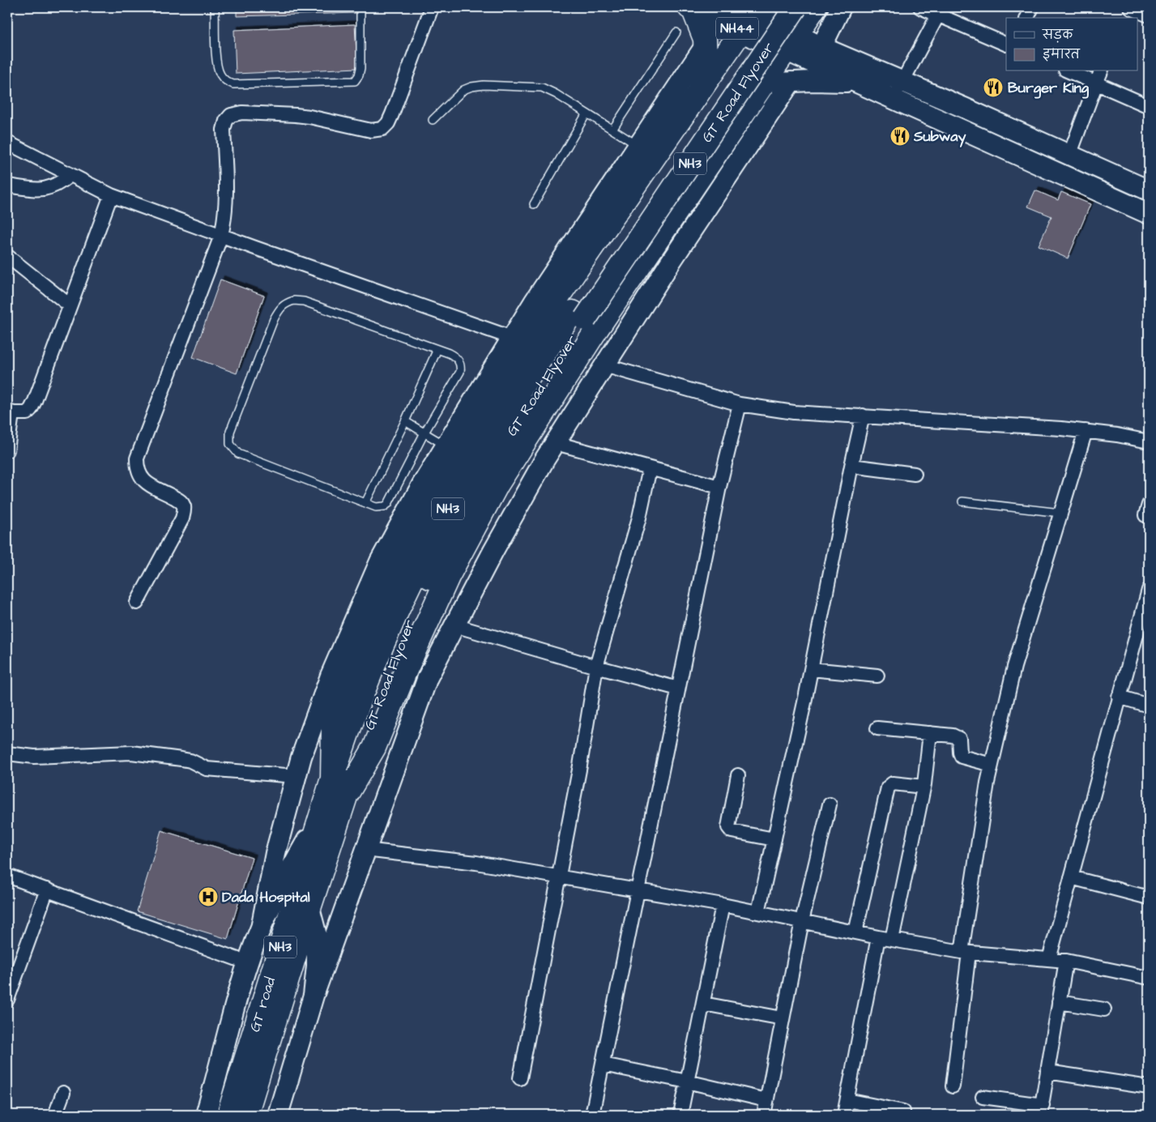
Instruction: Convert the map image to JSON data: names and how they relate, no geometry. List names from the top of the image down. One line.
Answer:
{"streets":{"highway":["NH44","GT Road Flyover","NH3","GT road"]},"crossings":[["GT Road Flyover","GT road"]],"places":{"restaurant":["Burger King","Subway"],"hospital":["Dada Hospital"]},"legend":["सड़क","इमारत"]}
